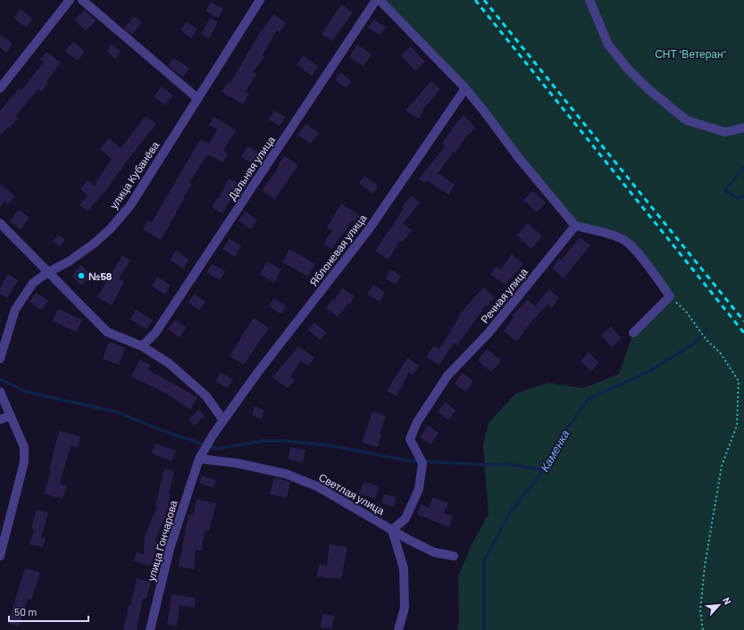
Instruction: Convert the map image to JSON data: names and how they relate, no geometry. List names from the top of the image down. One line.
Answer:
{"streets":{"street":["Дальняя улица","улица Кубанёва","Яблоневая улица","Речная улица","Светлая улица","улица Гончарова"]},"crossings":[["Яблоневая улица","улица Гончарова"],["Речная улица","Светлая улица"],["Светлая улица","улица Гончарова"]],"water":["Каменка"],"parks":["СНТ \"Ветеран\""],"places":["№58"],"scale_bar":"50 m","north":"top right"}
